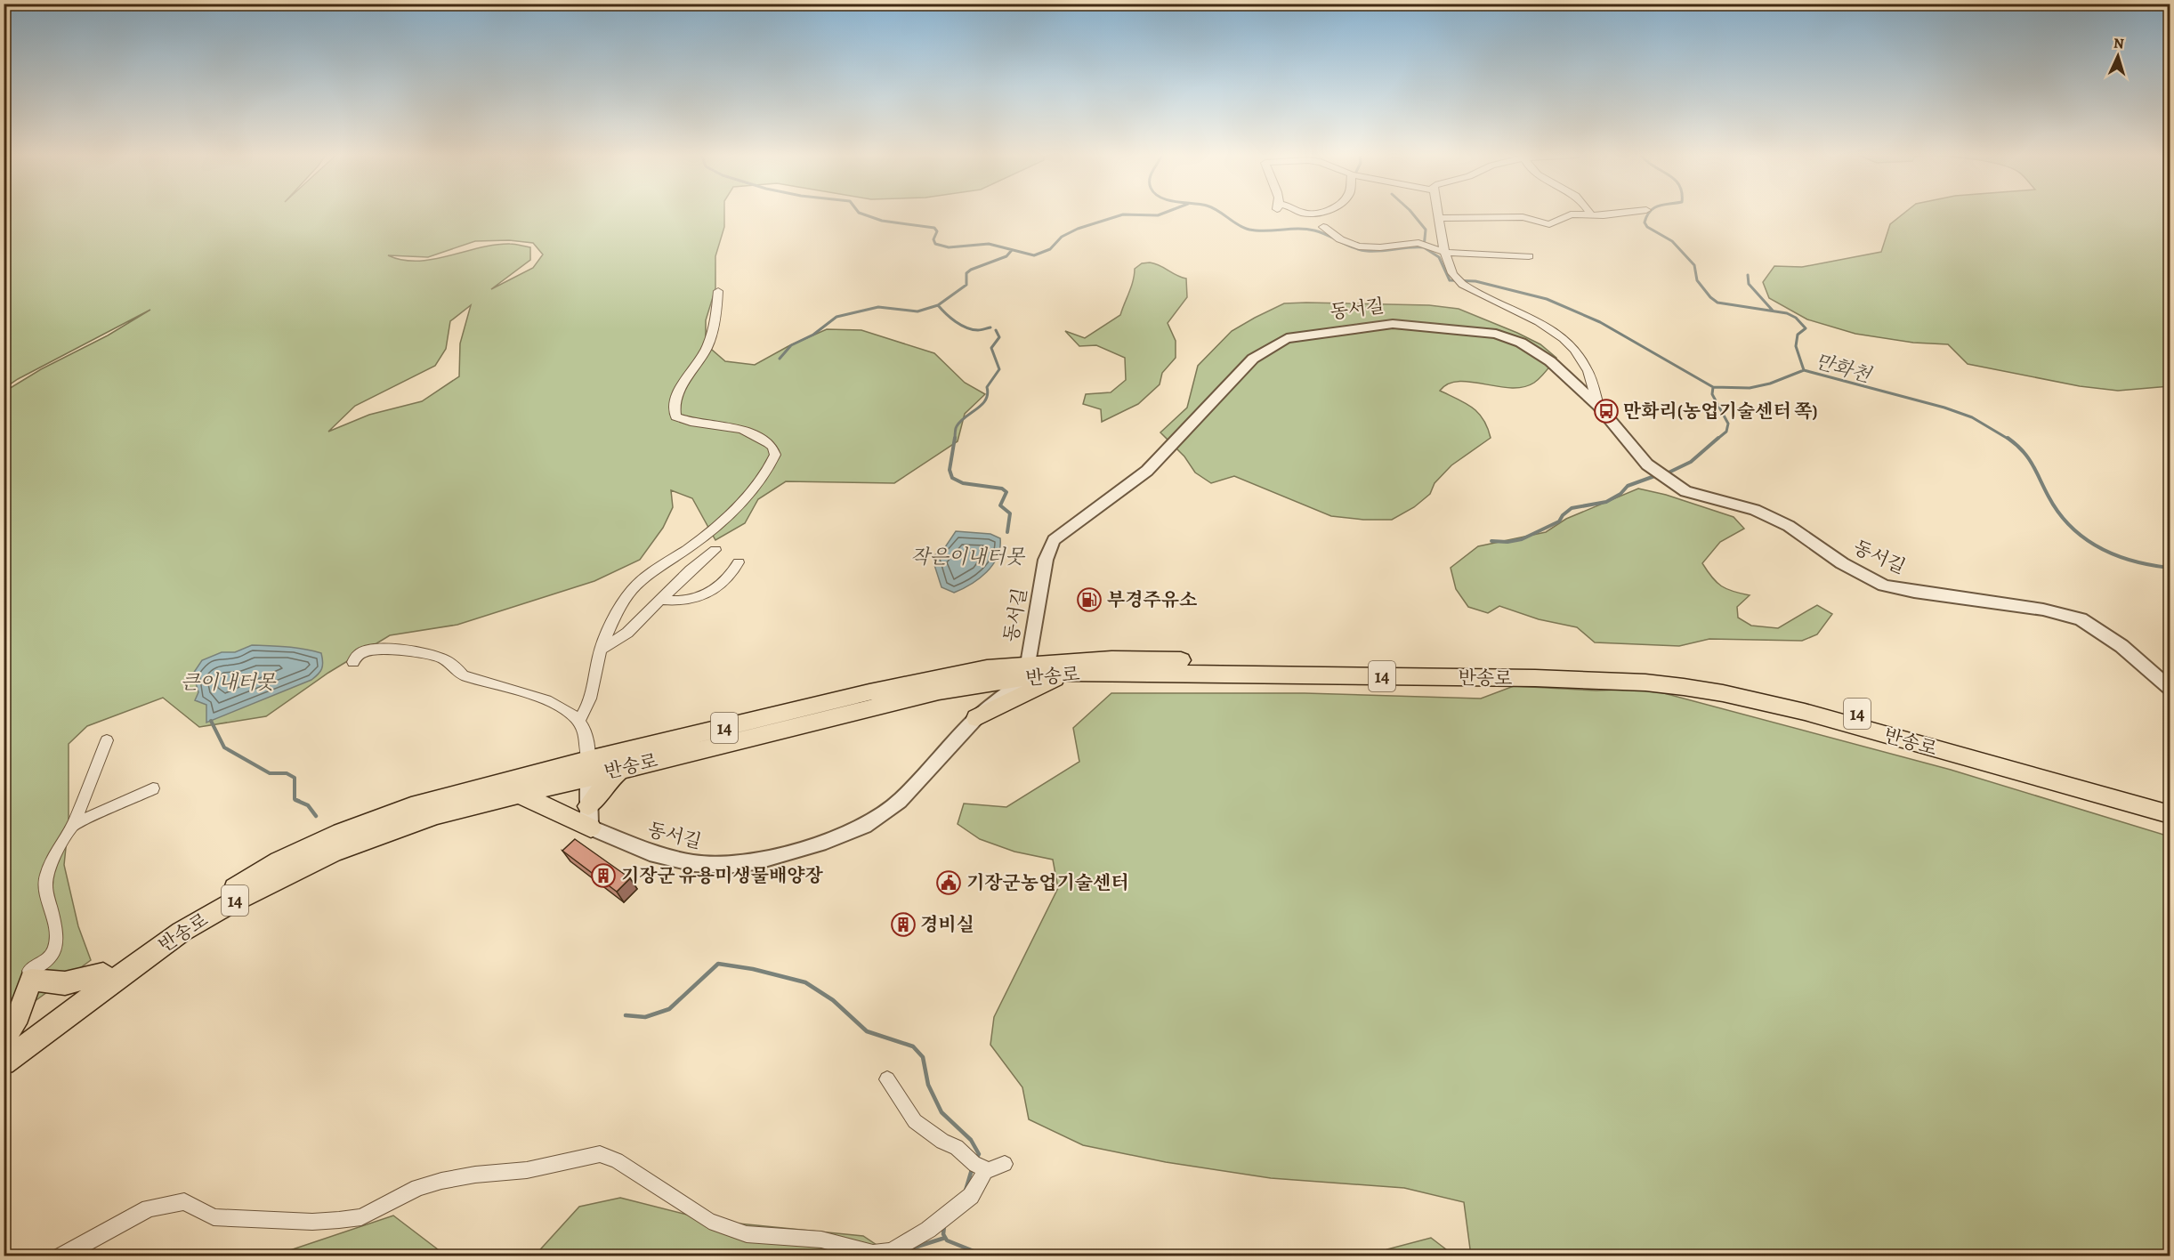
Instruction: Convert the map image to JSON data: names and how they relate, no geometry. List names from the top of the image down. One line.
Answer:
{"streets":{"main road":["반송로","14"],"street":["동서길"]},"crossings":[["동서길","반송로"]],"water":["만화천","작은이내터못","큰이내터못"],"places":{"bus stop":["만화리(농업기술센터 쪽)"],"fuel station":["부경주유소"],"building":["기장군 유용미생물배양장","경비실"],"public building":["기장군농업기술센터"]},"north":"top"}
